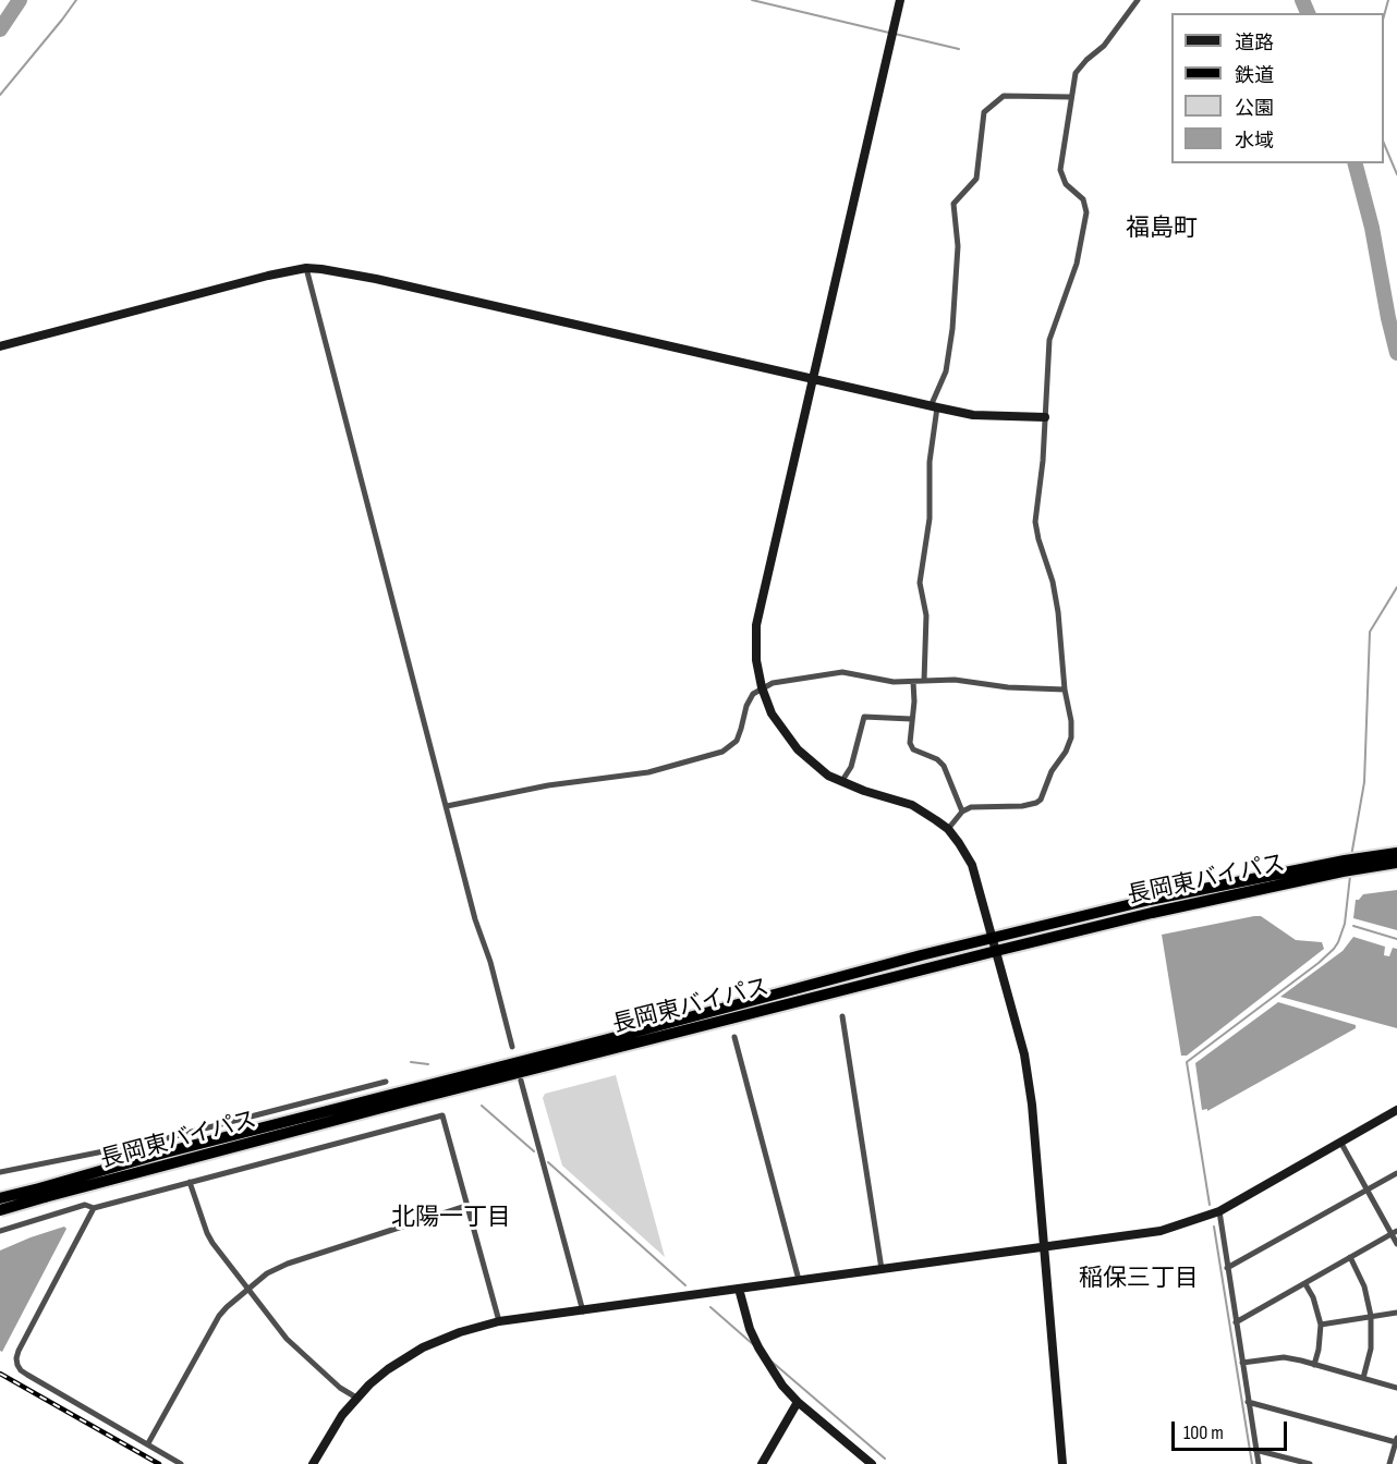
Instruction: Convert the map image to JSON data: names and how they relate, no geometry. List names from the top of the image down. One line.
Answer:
{"streets":{"highway":["長岡東バイパス"]},"districts":["福島町","北陽一丁目","稲保三丁目"],"legend":["道路","鉄道","公園","水域"],"scale_bar":"100 m"}
